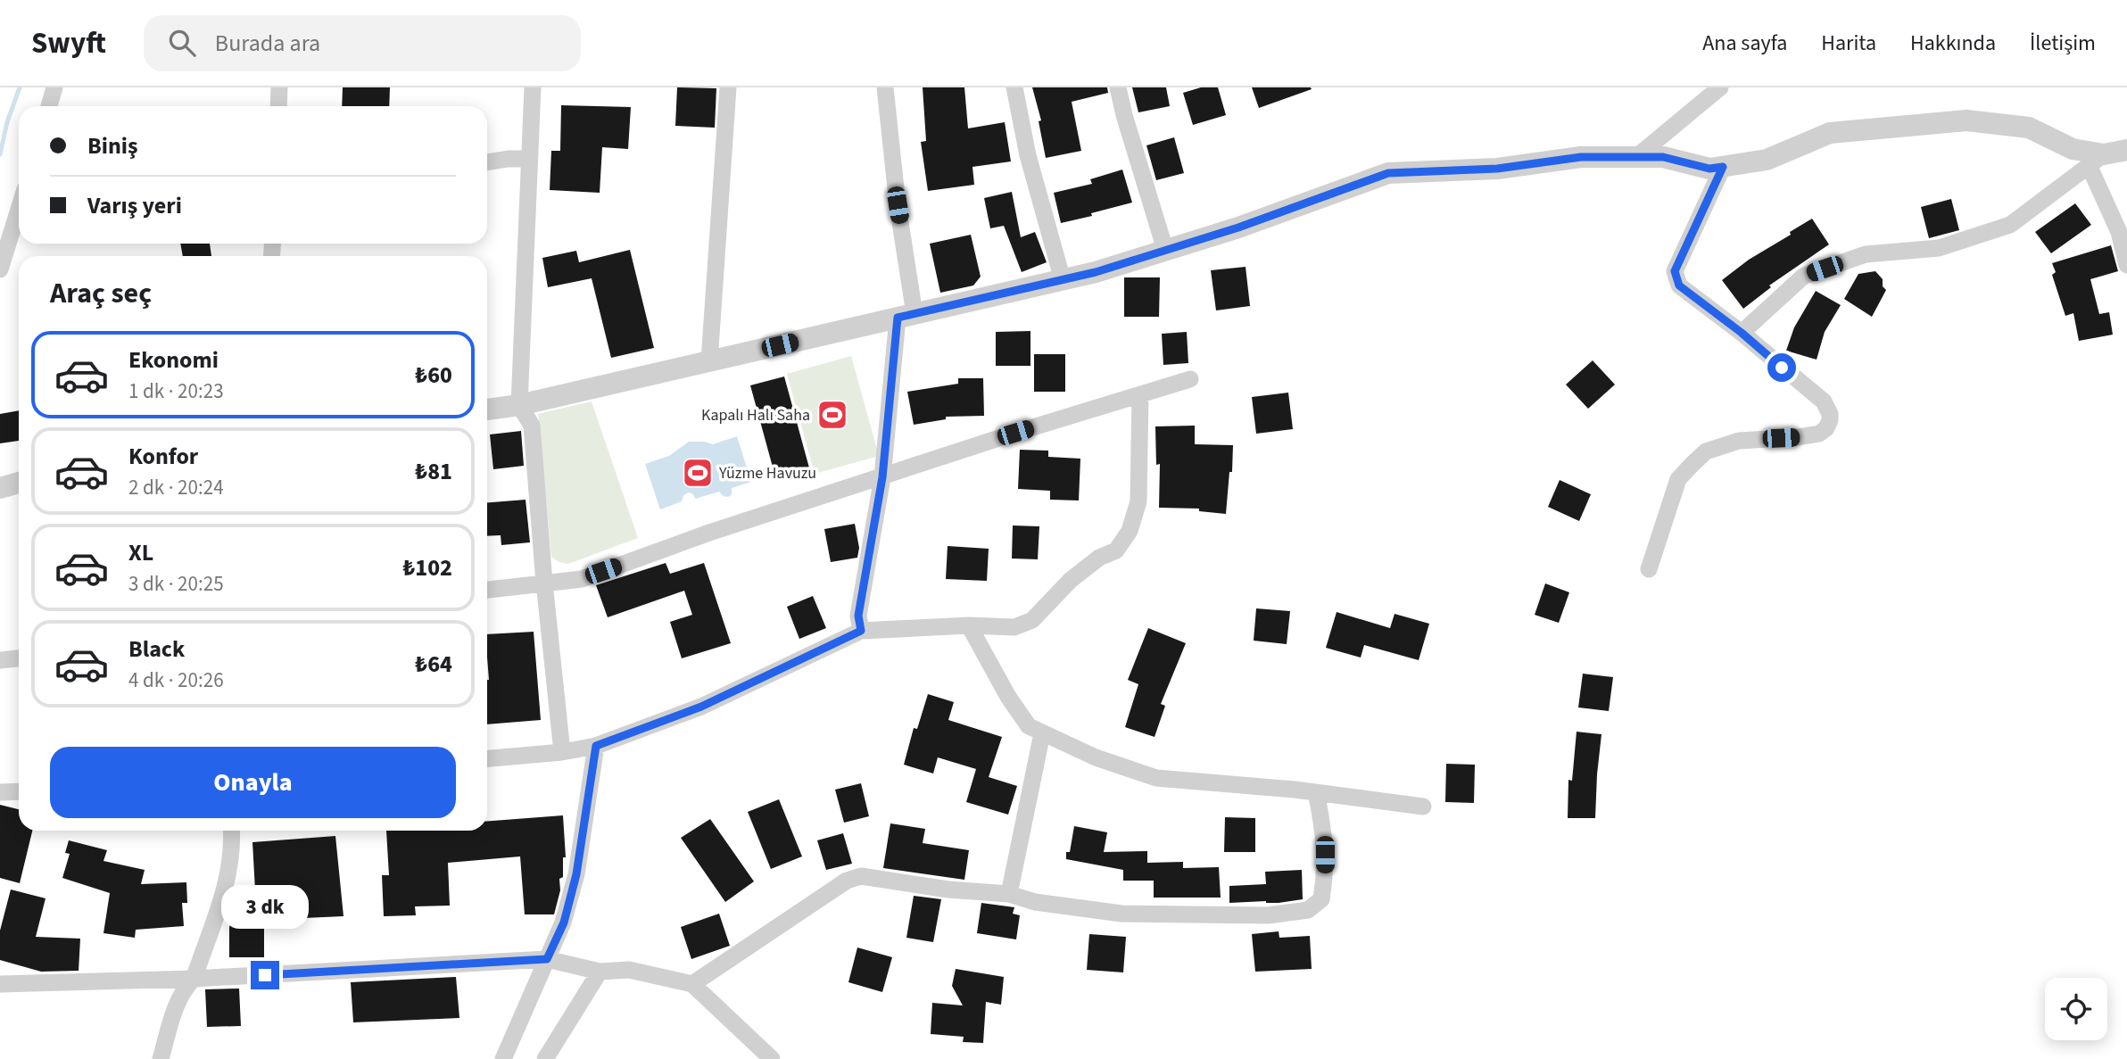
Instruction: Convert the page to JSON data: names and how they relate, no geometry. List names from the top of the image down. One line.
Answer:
{"places":{"sports":["Kapalı Halı Saha","Yüzme Havuzu"]},"page":{"header":"Swyft","search":"Burada ara","nav":["Ana sayfa","Harita","Hakkında","İletişim"],"banner":["Biniş","Varış yeri"],"heading":"Araç seç","list":[{"name":"Ekonomi","note":"1 dk · 20:23","value":"₺60"},{"name":"Konfor","note":"2 dk · 20:24","value":"₺81"},{"name":"XL","note":"3 dk · 20:25","value":"₺102"},{"name":"Black","note":"4 dk · 20:26","value":"₺64"}],"buttons":"Onayla","bubble":"3 dk"}}
